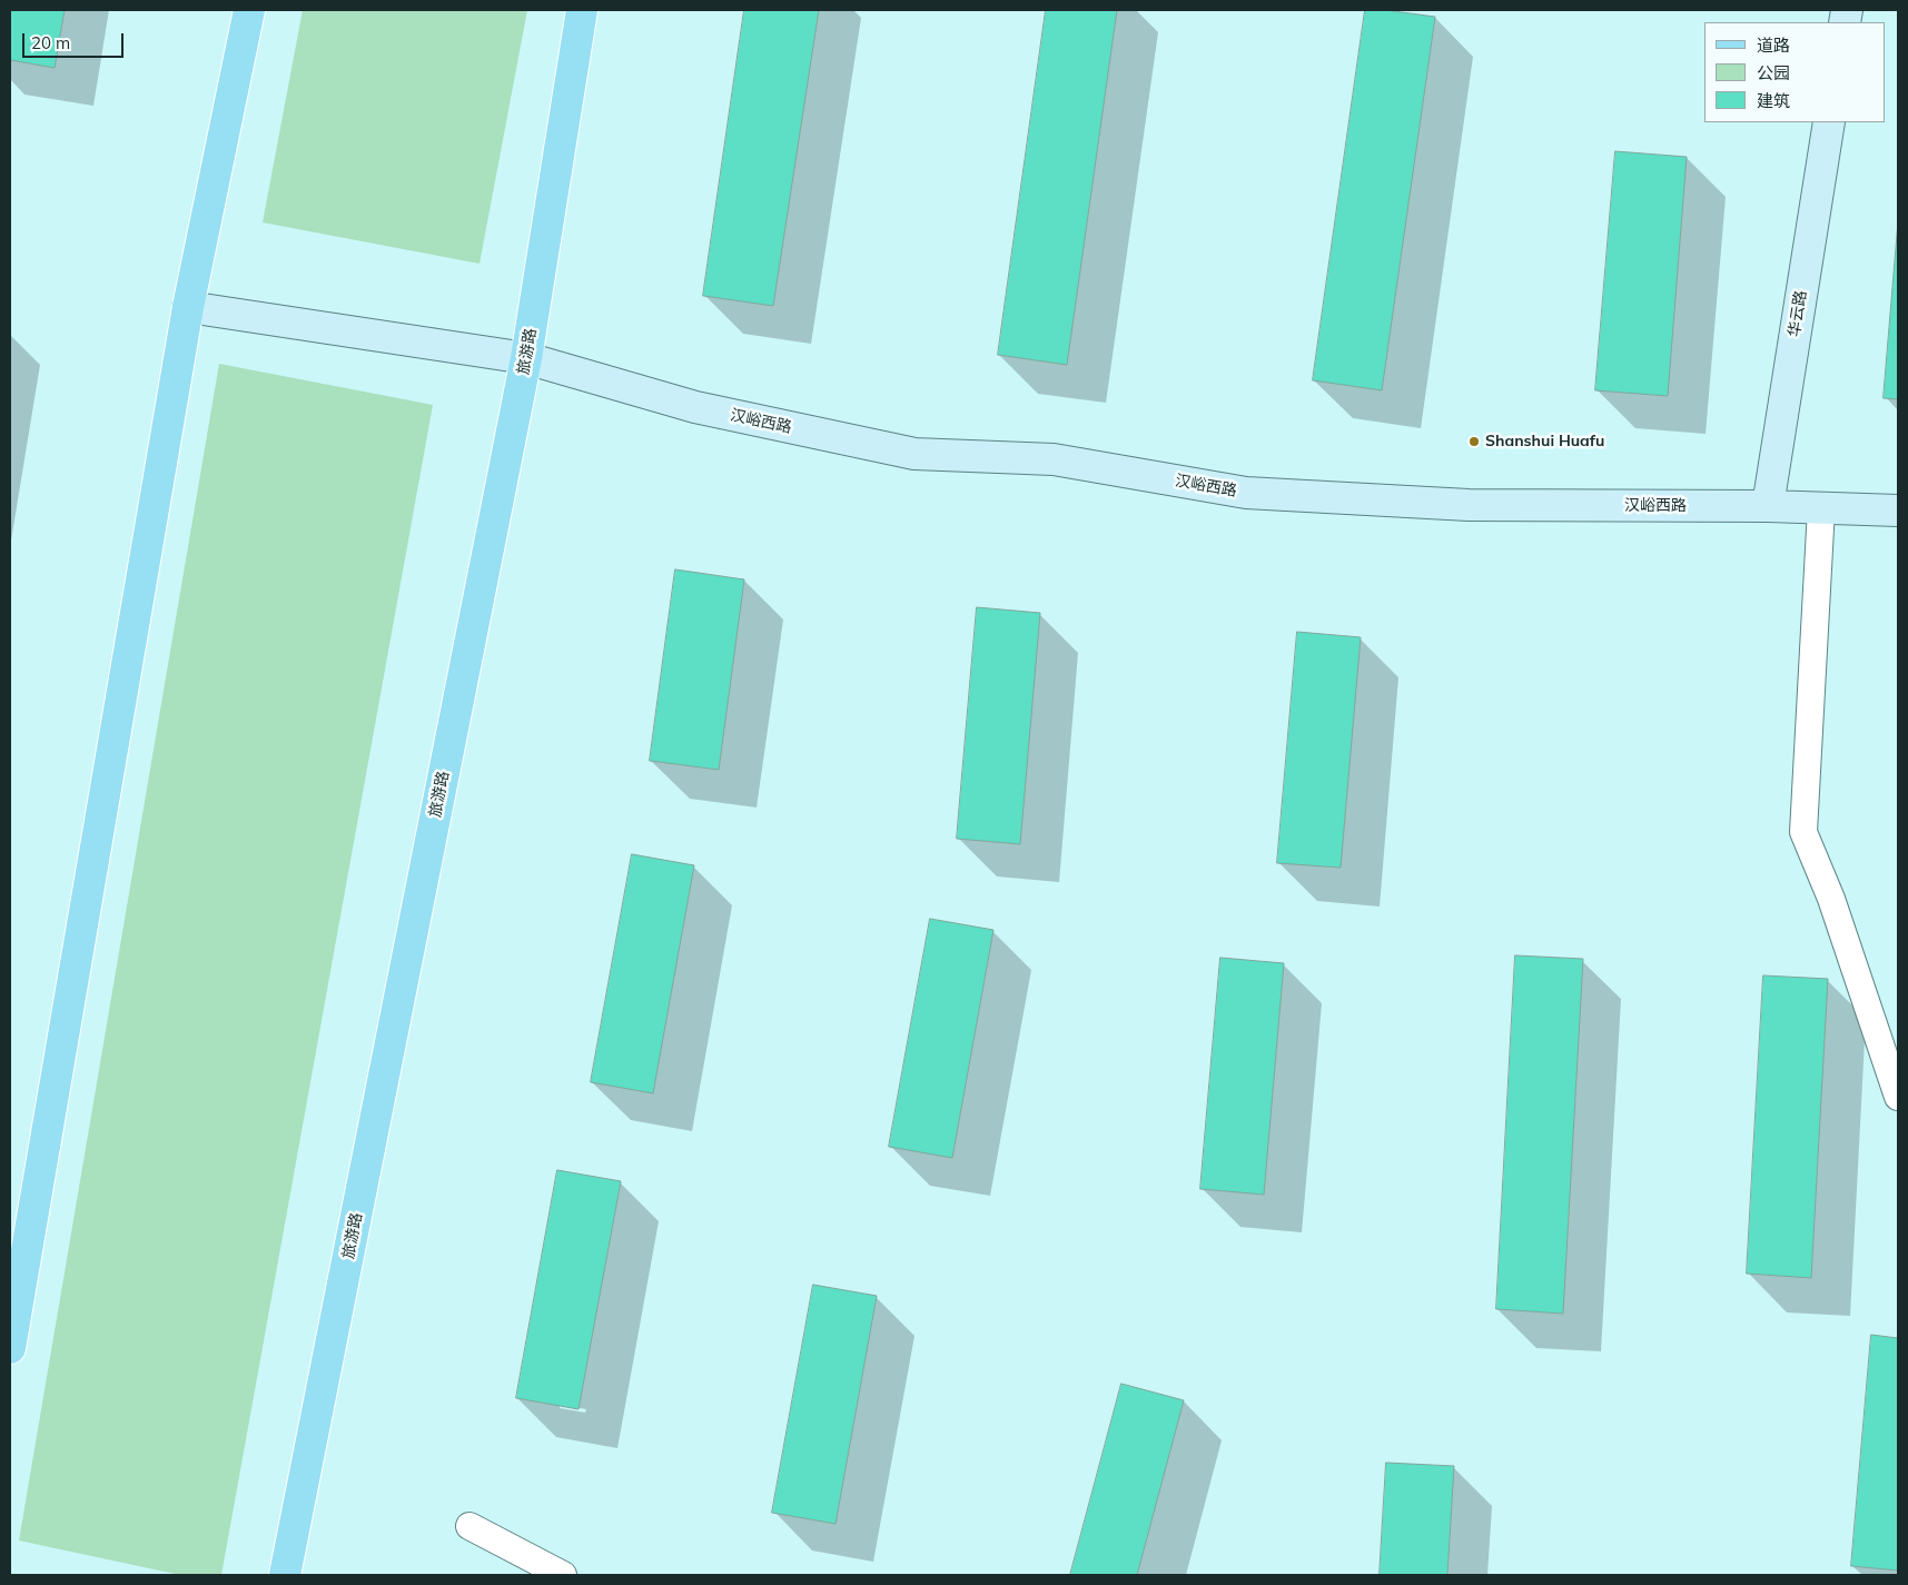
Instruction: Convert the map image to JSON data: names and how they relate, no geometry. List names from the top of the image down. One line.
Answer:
{"streets":{"main road":["旅游路"],"street":["华云路","汉峪西路"]},"crossings":[["华云路","汉峪西路"],["旅游路","汉峪西路"]],"places":["Shanshui Huafu"],"legend":["道路","公园","建筑"],"scale_bar":"20 m"}
